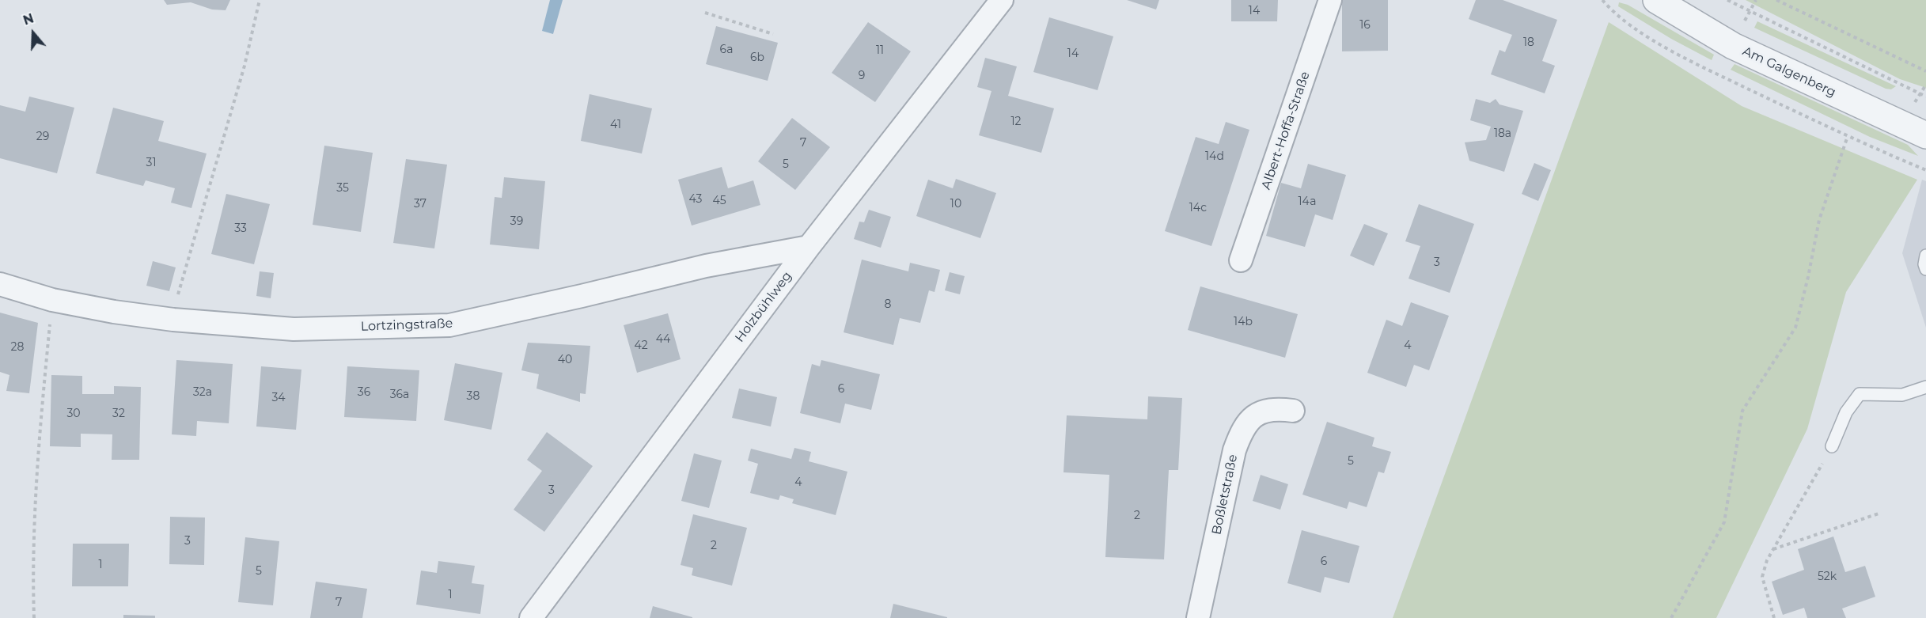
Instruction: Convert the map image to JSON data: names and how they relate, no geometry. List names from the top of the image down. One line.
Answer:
{"streets":{"street":["Am Galgenberg","Albert-Hoffa-Straße","Holzbühlweg","Lortzingstraße","Boßletstraße"]},"crossings":[["Holzbühlweg","Lortzingstraße"]],"house_numbers":["14","16","18","6a","11","14","6b","9","12","41","18a","29","7","14d","31","5","35","43","45","14a","37","10","14c","39","33","3","8","14b","44","42","4","28","40","6","32a","36","36a","38","34","30","32","5","4","3","2","3","2","6","1","5","52k","1","7"],"north":"top"}
